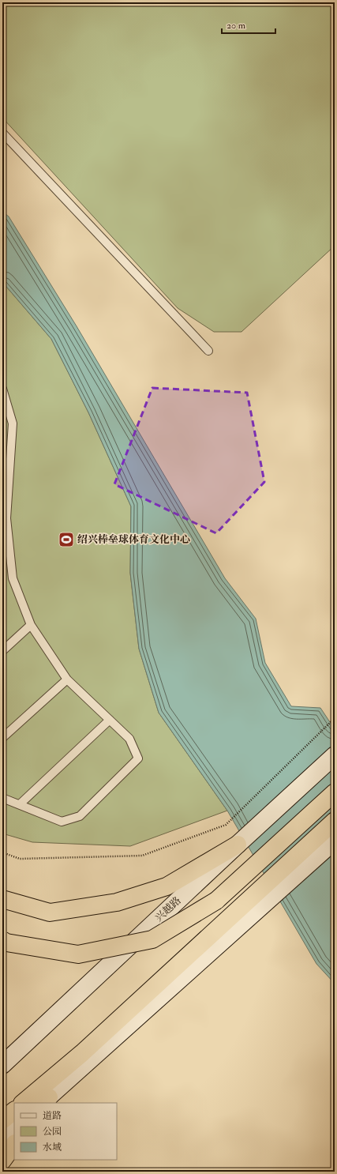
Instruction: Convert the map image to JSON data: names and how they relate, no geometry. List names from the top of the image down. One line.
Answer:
{"streets":{"main road":["兴越路"]},"places":{"sports":["绍兴棒垒球体育文化中心"]},"legend":["道路","公园","水域"],"scale_bar":"20 m"}
